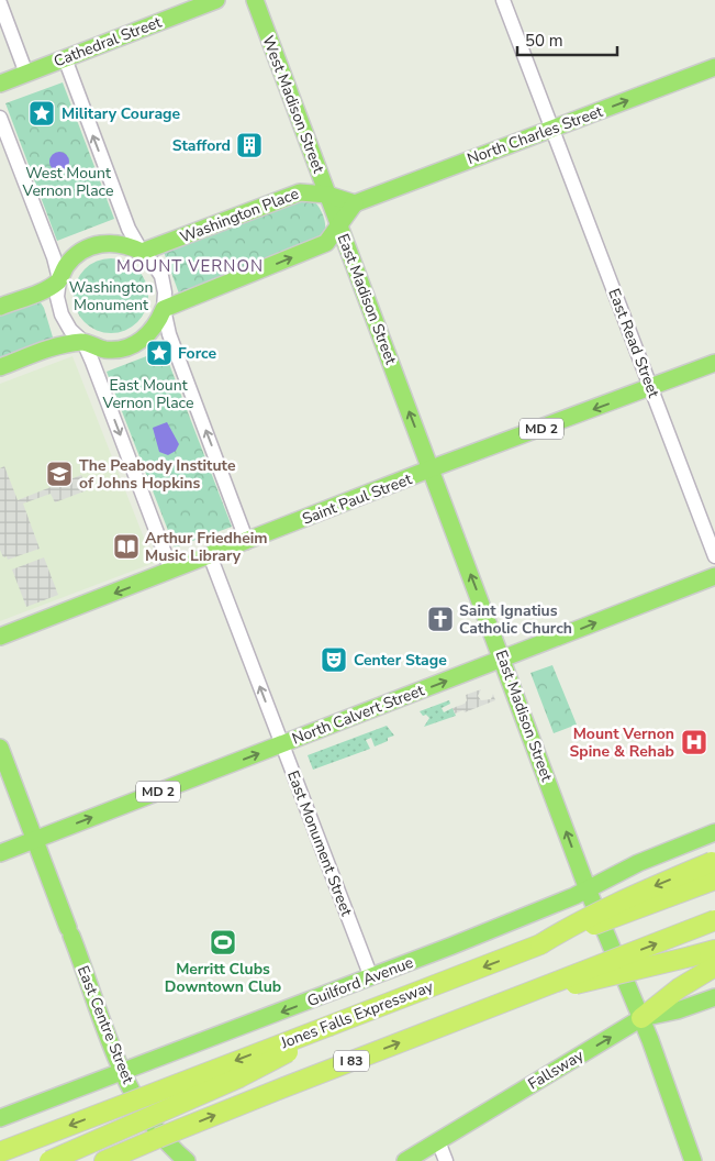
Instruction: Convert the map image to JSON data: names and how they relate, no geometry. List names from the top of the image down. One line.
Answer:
{"streets":{"highway":["Jones Falls Expressway","I 83"],"main road":["Cathedral Street","West Madison Street","North Charles Street","Washington Place","East Madison Street","MD 2","Saint Paul Street","North Calvert Street","Guilford Avenue","East Centre Street","Fallsway"],"street":["East Read Street","East Monument Street"]},"crossings":[["West Madison Street","Washington Place"],["West Madison Street","East Madison Street"],["North Charles Street","Washington Place"],["North Charles Street","East Read Street"],["Washington Place","East Madison Street"],["East Madison Street","Saint Paul Street"],["East Madison Street","North Calvert Street"],["East Madison Street","Guilford Avenue"],["East Madison Street","Fallsway"],["East Read Street","Saint Paul Street"],["Saint Paul Street","East Monument Street"],["North Calvert Street","East Monument Street"],["North Calvert Street","East Centre Street"],["East Monument Street","Guilford Avenue"],["Guilford Avenue","East Centre Street"]],"one_way":["North Charles Street","East Madison Street","Saint Paul Street","North Calvert Street","East Monument Street","Fallsway"],"districts":["MOUNT VERNON"],"parks":["West Mount Vernon Place","Washington Monument","East Mount Vernon Place"],"places":{"place":["Military Courage","Force"],"building":["Stafford"],"school or university":["The Peabody Institute of Johns Hopkins"],"library":["Arthur Friedheim Music Library"],"church":["Saint Ignatius Catholic Church"],"theatre":["Center Stage"],"hospital":["Mount Vernon Spine & Rehab"],"sports":["Merritt Clubs Downtown Club"]},"scale_bar":"50 m"}
